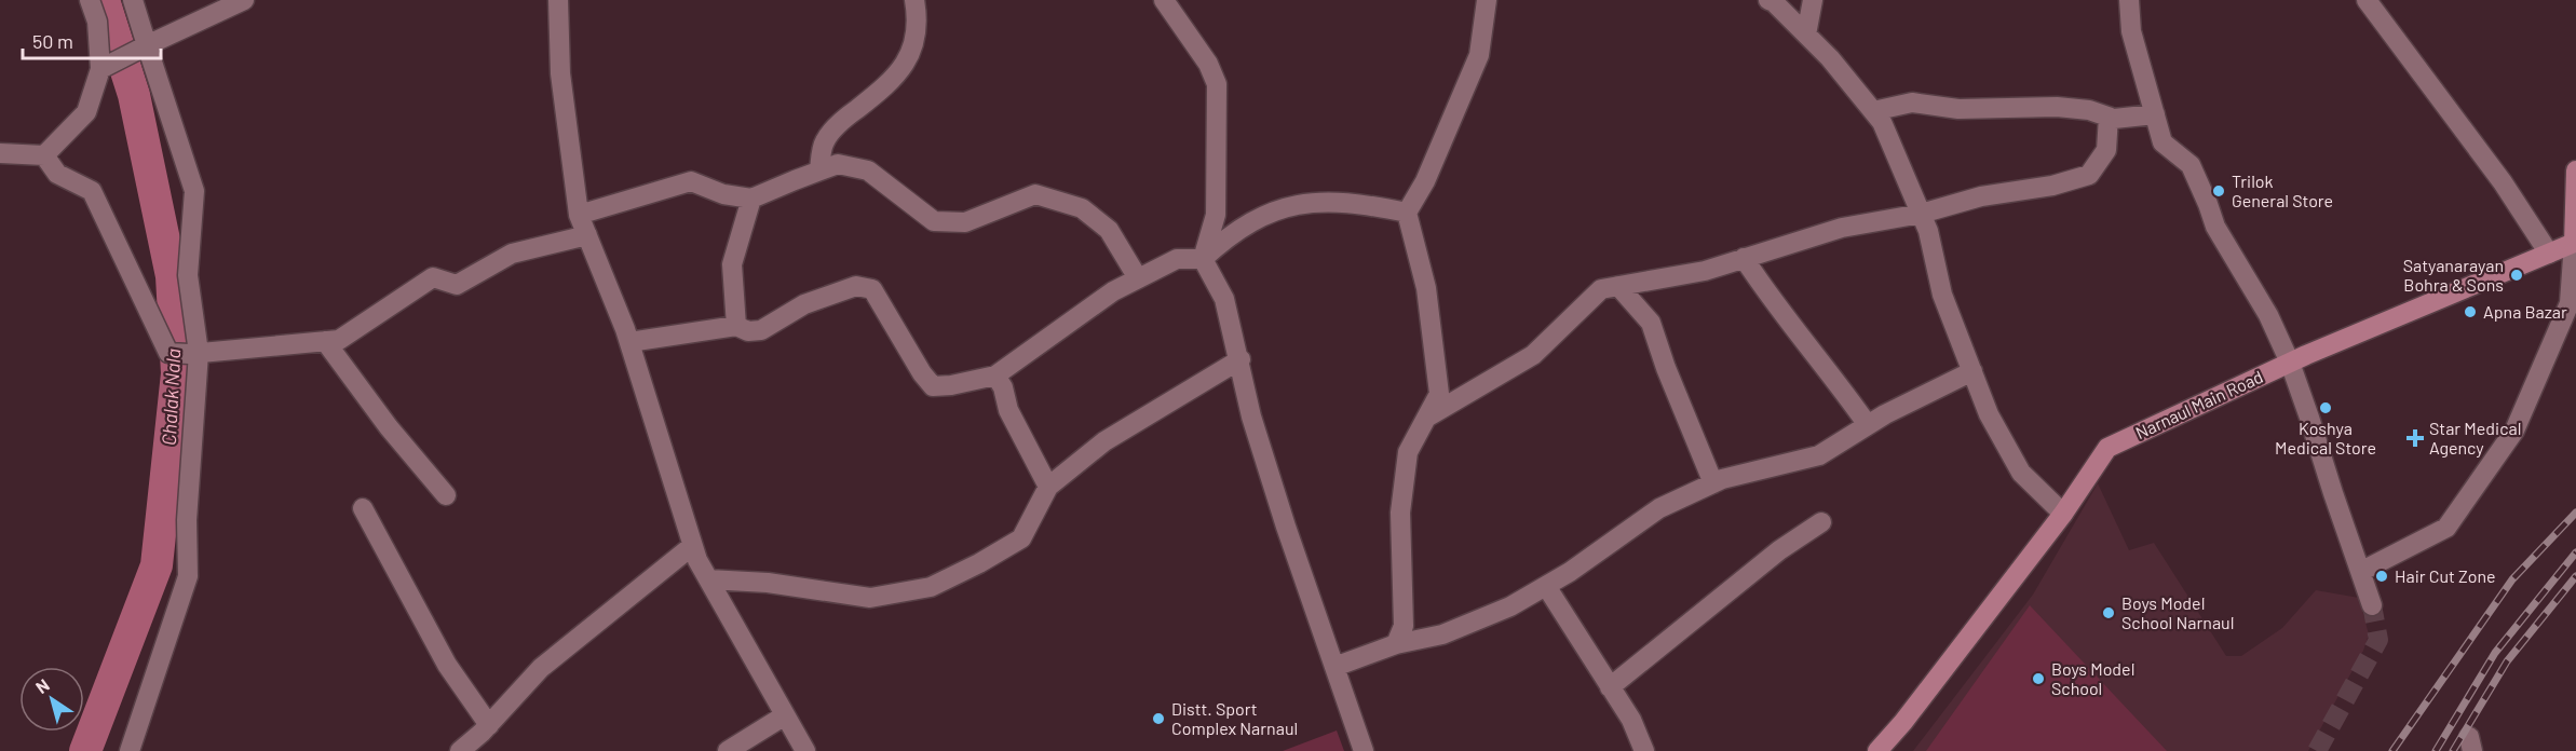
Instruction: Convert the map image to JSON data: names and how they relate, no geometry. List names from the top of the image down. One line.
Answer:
{"streets":{"main road":["Narnaul Main Road"]},"water":["Chalak Nala"],"places":{"other":["Trilok General Store","Satyanarayan Bohra & Sons","Apna Bazar","Koshya Medical Store","Hair Cut Zone","Boys Model School Narnaul","Boys Model School","Distt. Sport Complex Narnaul"],"health":["Star Medical Agency"]},"scale_bar":"50 m","north":"top left"}
